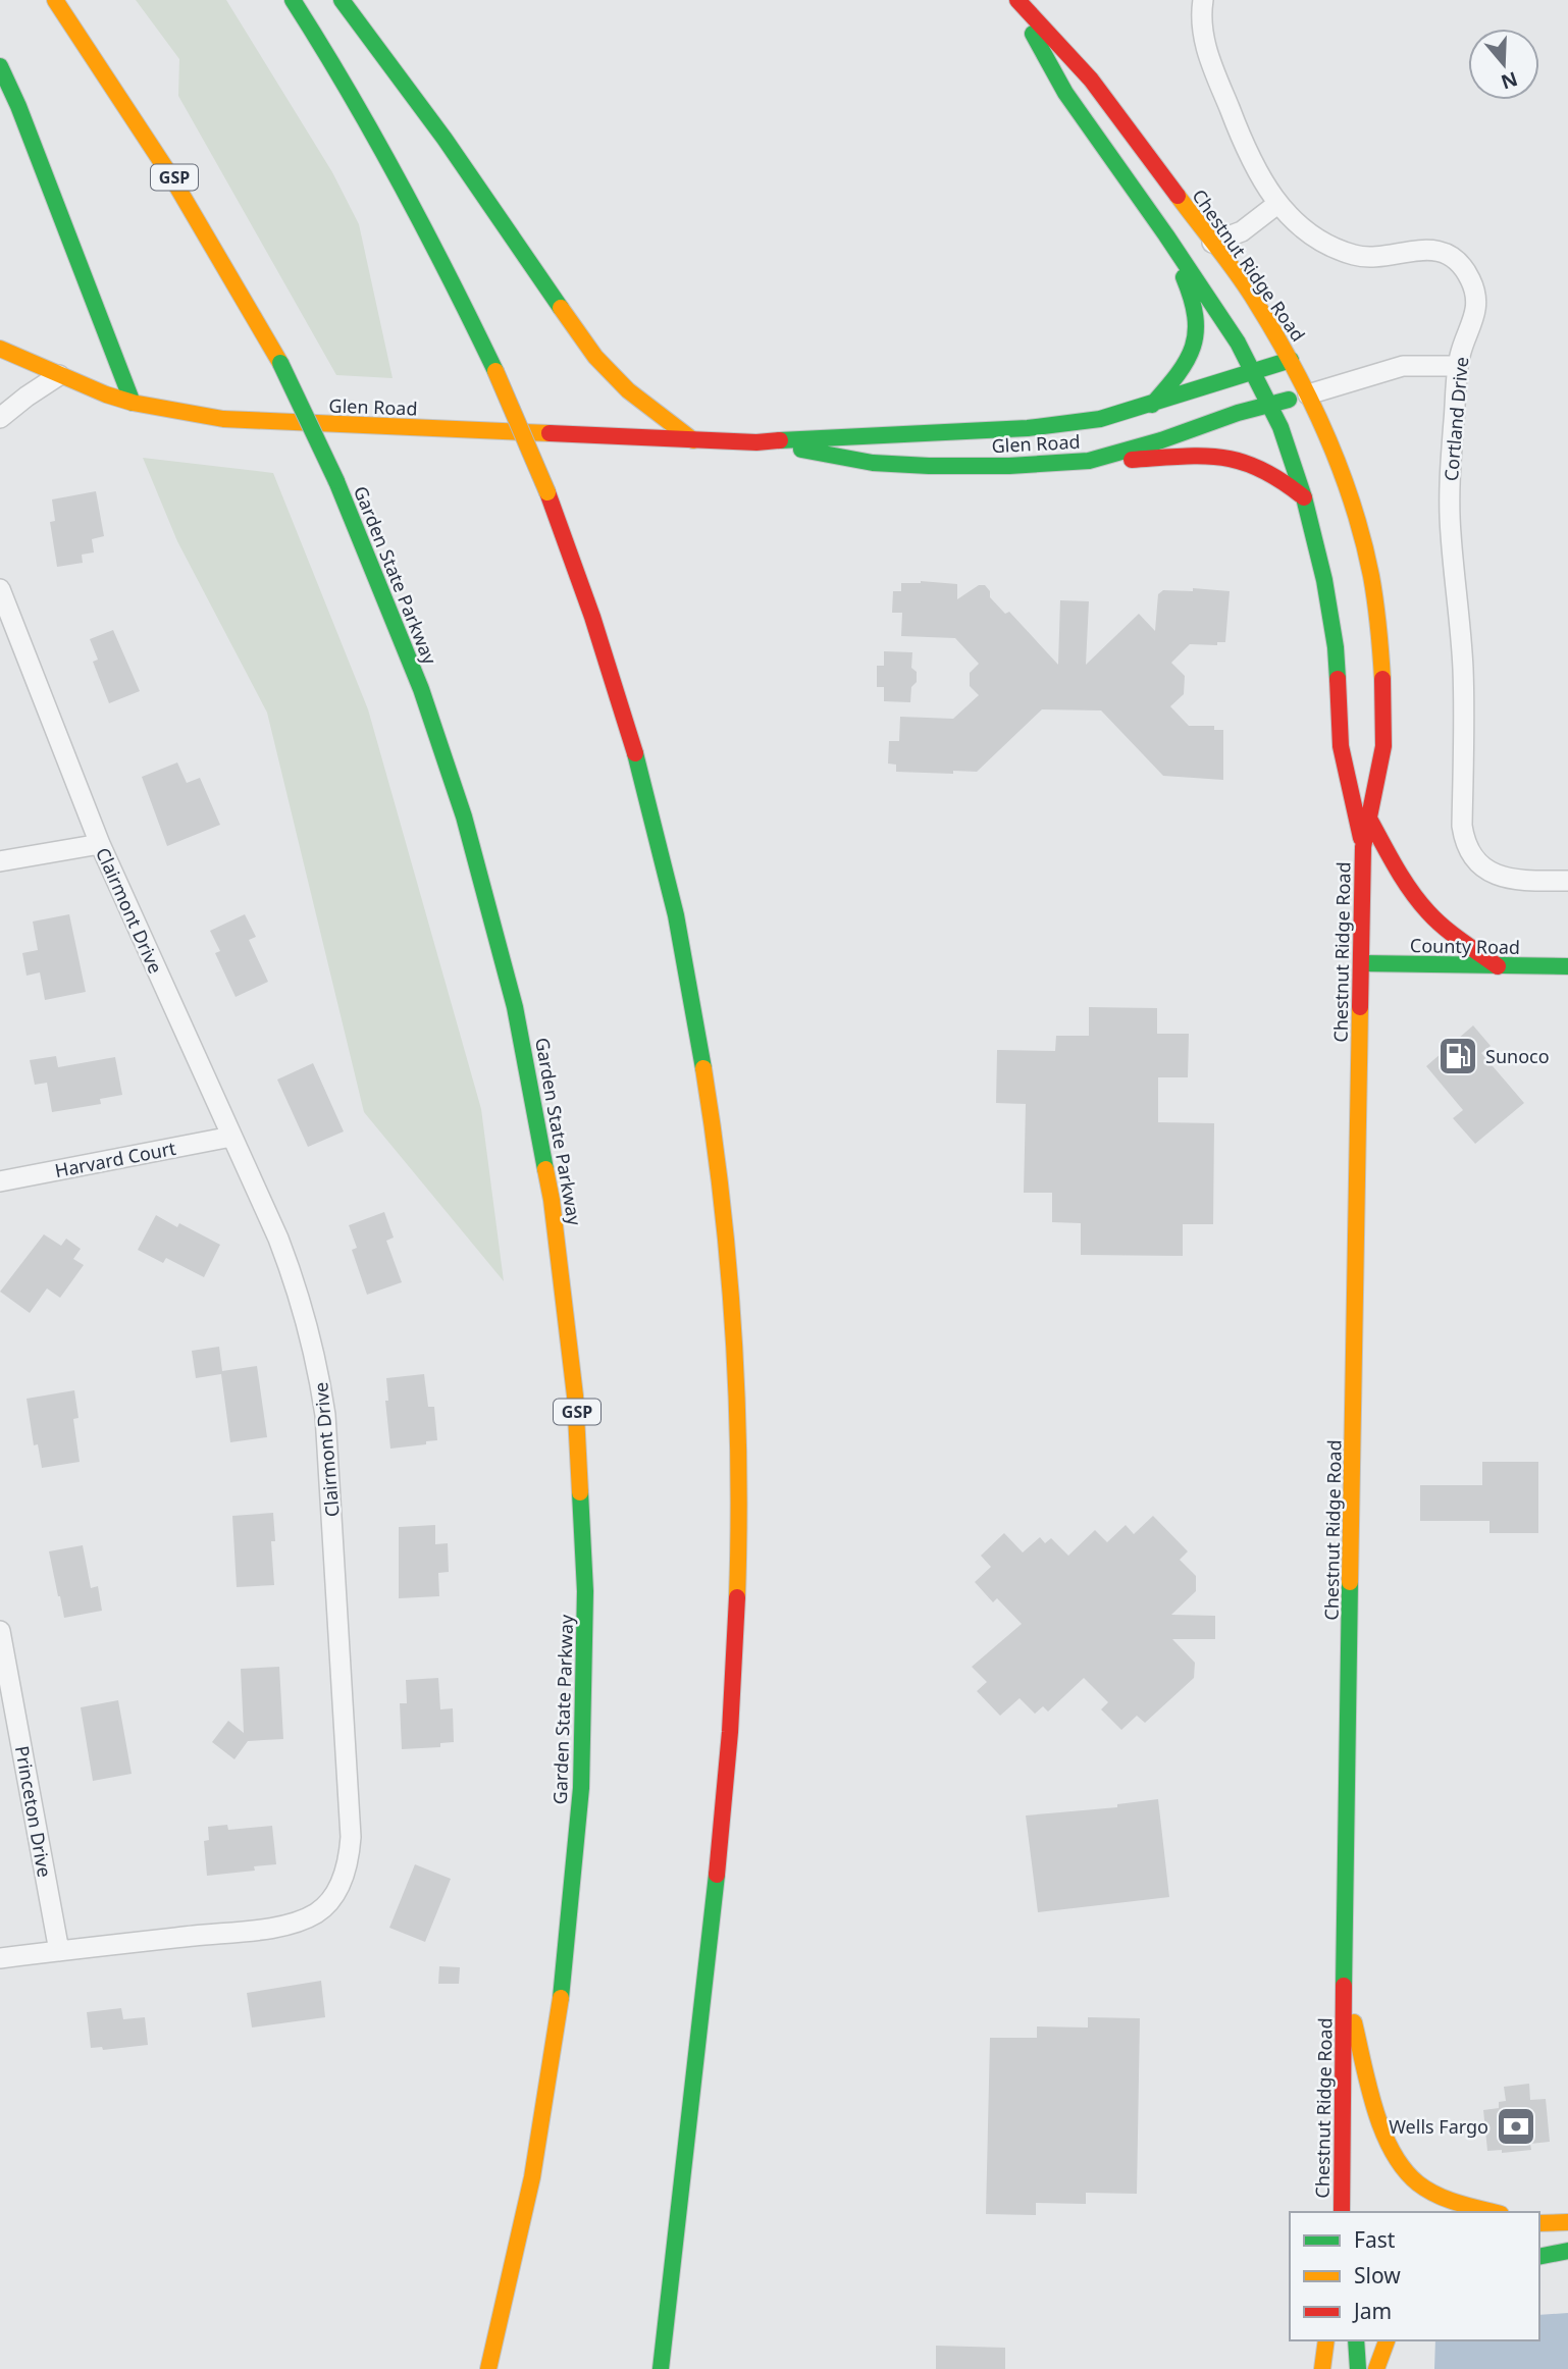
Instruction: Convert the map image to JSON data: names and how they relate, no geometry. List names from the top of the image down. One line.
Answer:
{"streets":{"main road":["GSP","Chestnut Ridge Road","Glen Road","Garden State Parkway","County Road"],"street":["Cortland Drive","Clairmont Drive","Harvard Court","Princeton Drive"]},"crossings":[["Chestnut Ridge Road","Glen Road"],["Chestnut Ridge Road","County Road"],["Clairmont Drive","Harvard Court"],["Clairmont Drive","Princeton Drive"]],"places":{"fuel station":["Sunoco"],"bank":["Wells Fargo"]},"legend":["Fast","Slow","Jam"],"north":"bottom"}
